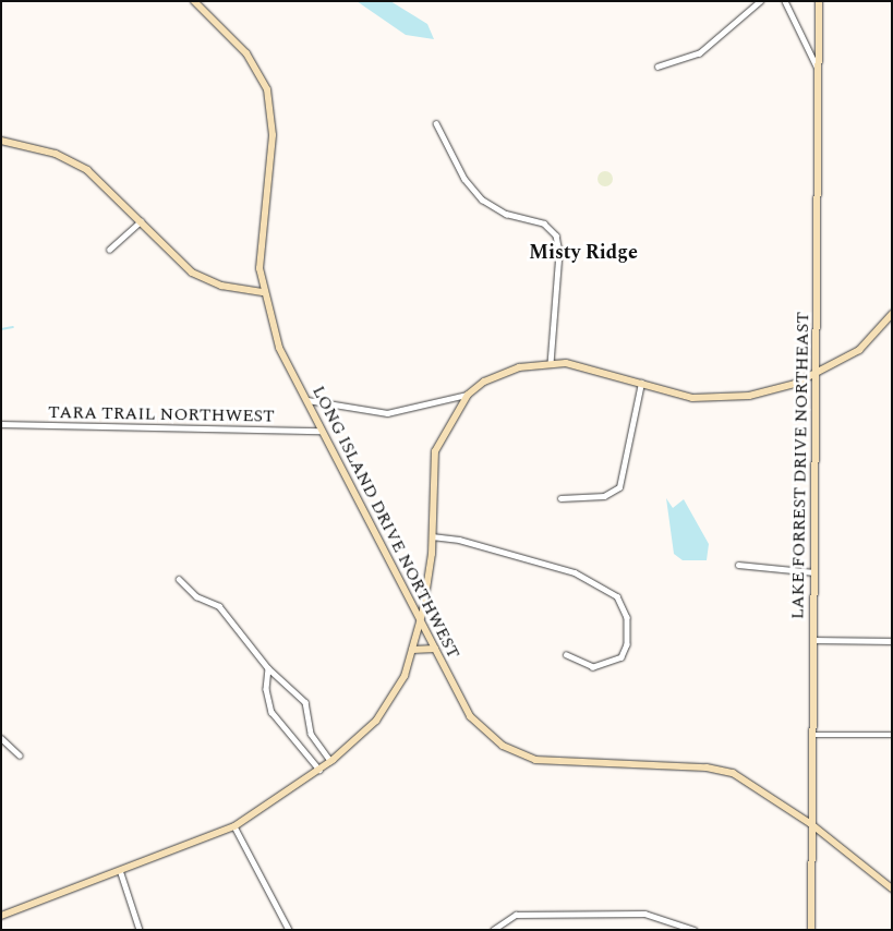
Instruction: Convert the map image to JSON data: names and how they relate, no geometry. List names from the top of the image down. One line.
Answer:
{"streets":{"street":["TARA TRAIL NORTHWEST","LAKE FORREST DRIVE NORTHEAST","LONG ISLAND DRIVE NORTHWEST"]},"crossings":[["TARA TRAIL NORTHWEST","LONG ISLAND DRIVE NORTHWEST"],["LAKE FORREST DRIVE NORTHEAST","LONG ISLAND DRIVE NORTHWEST"]],"districts":["Misty Ridge"]}
